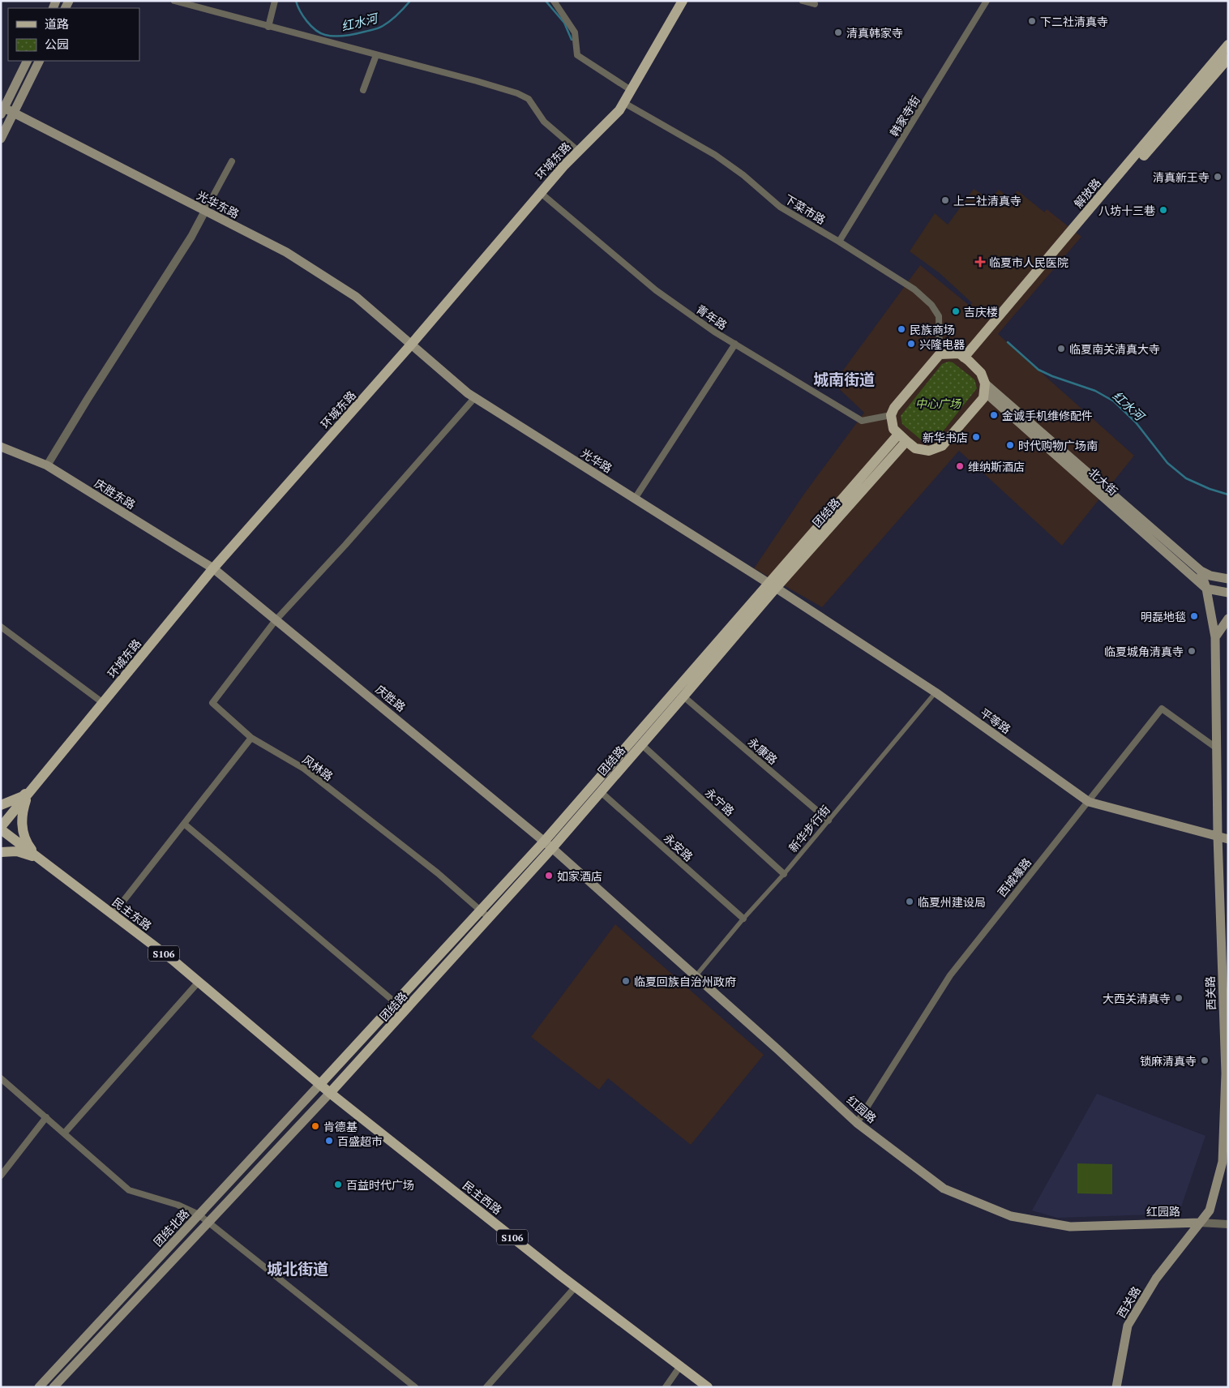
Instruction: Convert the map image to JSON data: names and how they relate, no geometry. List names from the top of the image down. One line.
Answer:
{"streets":{"main road":["环城东路","解放路","光华东路","光华路","北大街","庆胜东路","团结路","庆胜路","平等路","民主东路","S106","西关路","红园路","民主西路","团结北路"],"street":["韩家寺街","下菜市路","青年路","永康路","风林路","永宁路","新华步行街","永安路","西城壕路"]},"crossings":[["韩家寺街","下菜市路"],["环城东路","光华东路"],["环城东路","下菜市路"],["环城东路","青年路"],["环城东路","光华路"],["环城东路","庆胜东路"],["环城东路","庆胜路"],["环城东路","民主东路"],["解放路","下菜市路"],["解放路","青年路"],["解放路","北大街"],["解放路","团结路"],["光华东路","光华路"],["下菜市路","青年路"],["下菜市路","北大街"],["下菜市路","团结路"],["青年路","北大街"],["青年路","团结路"],["光华路","团结路"],["光华路","平等路"],["北大街","团结路"],["北大街","西关路"],["庆胜东路","庆胜路"],["团结路","庆胜路"],["团结路","平等路"],["团结路","永康路"],["团结路","风林路"],["团结路","永宁路"],["团结路","永安路"],["团结路","民主东路"],["团结路","红园路"],["团结路","民主西路"],["团结路","团结北路"],["庆胜路","风林路"],["庆胜路","红园路"],["平等路","新华步行街"],["平等路","西城壕路"],["平等路","西关路"],["永康路","新华步行街"],["永宁路","新华步行街"],["新华步行街","永安路"],["新华步行街","红园路"],["西城壕路","西关路"],["西城壕路","红园路"],["民主东路","民主西路"],["民主东路","团结北路"],["西关路","红园路"],["民主西路","团结北路"]],"districts":["城南街道","城北街道"],"water":["红水河"],"parks":["中心广场"],"places":{"other":["下二社清真寺","清真韩家寺","清真新王寺","上二社清真寺","八坊十三巷","吉庆楼","民族商场","兴隆电器","临夏南关清真大寺","金诚手机维修配件","新华书店","时代购物广场南","维纳斯酒店","明磊地毯","临夏城角清真寺","如家酒店","临夏州建设局","临夏回族自治州政府","大西关清真寺","锁麻清真寺","肯德基","百盛超市","百益时代广场"],"health":["临夏市人民医院"]},"legend":["道路","公园"]}
